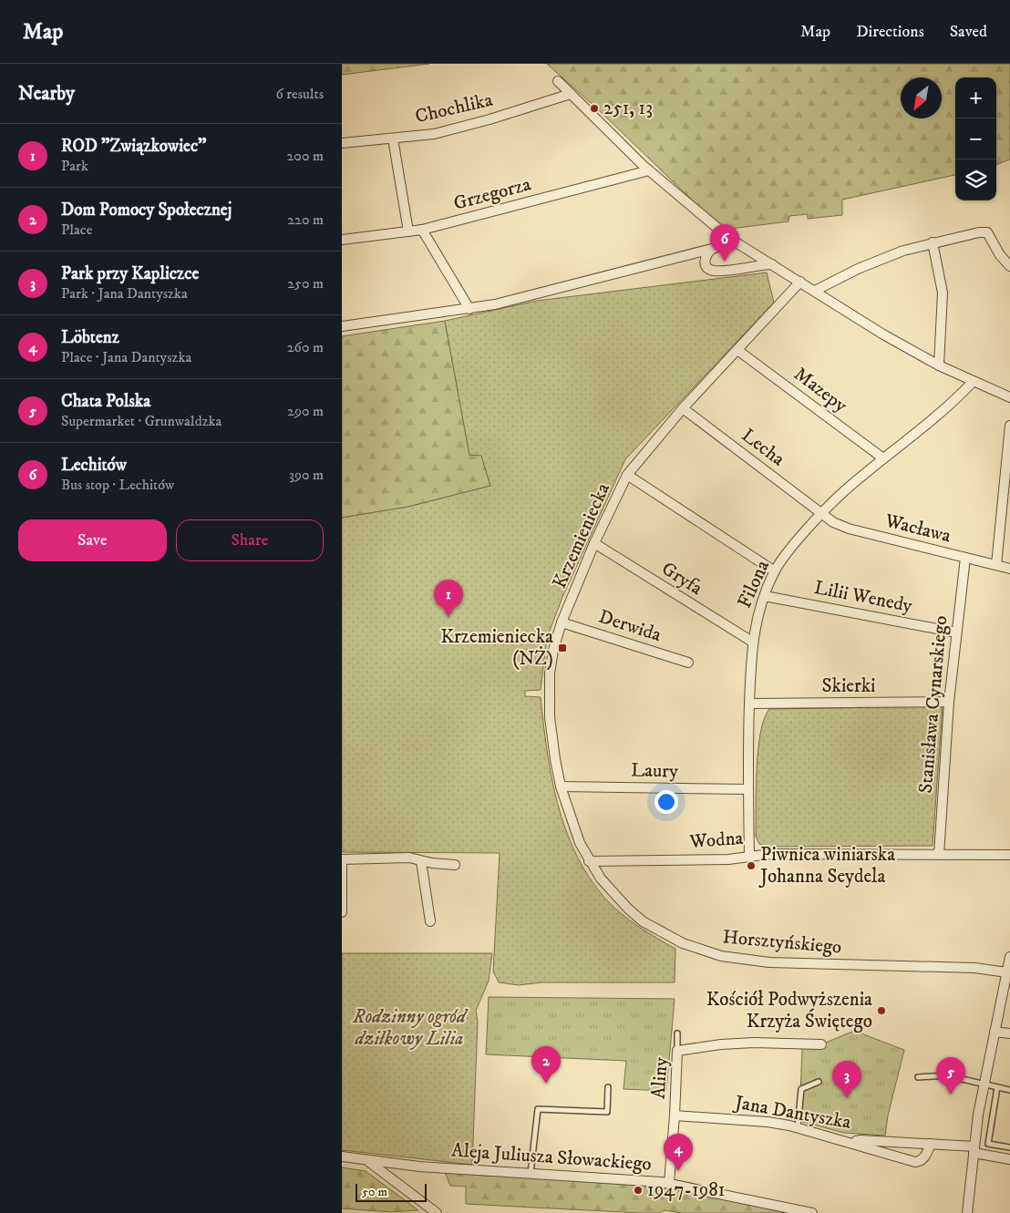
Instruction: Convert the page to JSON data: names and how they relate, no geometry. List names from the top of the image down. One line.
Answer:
{"streets":{"street":["Chochlika","Grzegorza","Mazepy","Lecha","Wacława","Krzemieniecka","Gryfa","Filona","Lilii Wenedy","Derwida","Skierki","Stanisława Cynarskiego","Laury","Wodna","Horsztyńskiego","Aliny","Jana Dantyszka","Aleja Juliusza Słowackiego"]},"crossings":[["Mazepy","Krzemieniecka"],["Mazepy","Filona"],["Lecha","Wacława"],["Lecha","Krzemieniecka"],["Lecha","Filona"],["Wacława","Filona"],["Wacława","Stanisława Cynarskiego"],["Krzemieniecka","Gryfa"],["Krzemieniecka","Derwida"],["Krzemieniecka","Laury"],["Krzemieniecka","Wodna"],["Krzemieniecka","Horsztyńskiego"],["Gryfa","Filona"],["Filona","Lilii Wenedy"],["Filona","Skierki"],["Filona","Laury"],["Filona","Wodna"],["Lilii Wenedy","Stanisława Cynarskiego"],["Skierki","Stanisława Cynarskiego"],["Stanisława Cynarskiego","Wodna"],["Wodna","Horsztyńskiego"],["Aliny","Jana Dantyszka"]],"parks":["Rodzinny ogród dziłkowy Lilia"],"places":{"other":["251, 13","Piwnica winiarska Johanna Seydela","Kościół Podwyższenia Krzyża Świętego","1947-1981"],"transit":["Krzemieniecka (NŻ)"]},"scale_bar":"50 m","north":"bottom left","page":{"header":"Map","nav":["Map","Directions","Saved"],"heading":["Nearby","6 results"],"map_buttons":["+","−"],"list":[{"mark":"1","name":"ROD \"Związkowiec\"","note":"Park","value":"200 m"},{"mark":"2","name":"Dom Pomocy Społecznej","note":"Place","value":"220 m"},{"mark":"3","name":"Park przy Kapliczce","note":"Park · Jana Dantyszka","value":"250 m"},{"mark":"4","name":"Löbtenz","note":"Place · Jana Dantyszka","value":"260 m"},{"mark":"5","name":"Chata Polska","note":"Supermarket · Grunwaldzka","value":"290 m"},{"mark":"6","name":"Lechitów","note":"Bus stop · Lechitów","value":"390 m"}],"pins":["6","1","2","5","3","4"],"buttons":["Save","Share"],"scale":"50 m"}}
